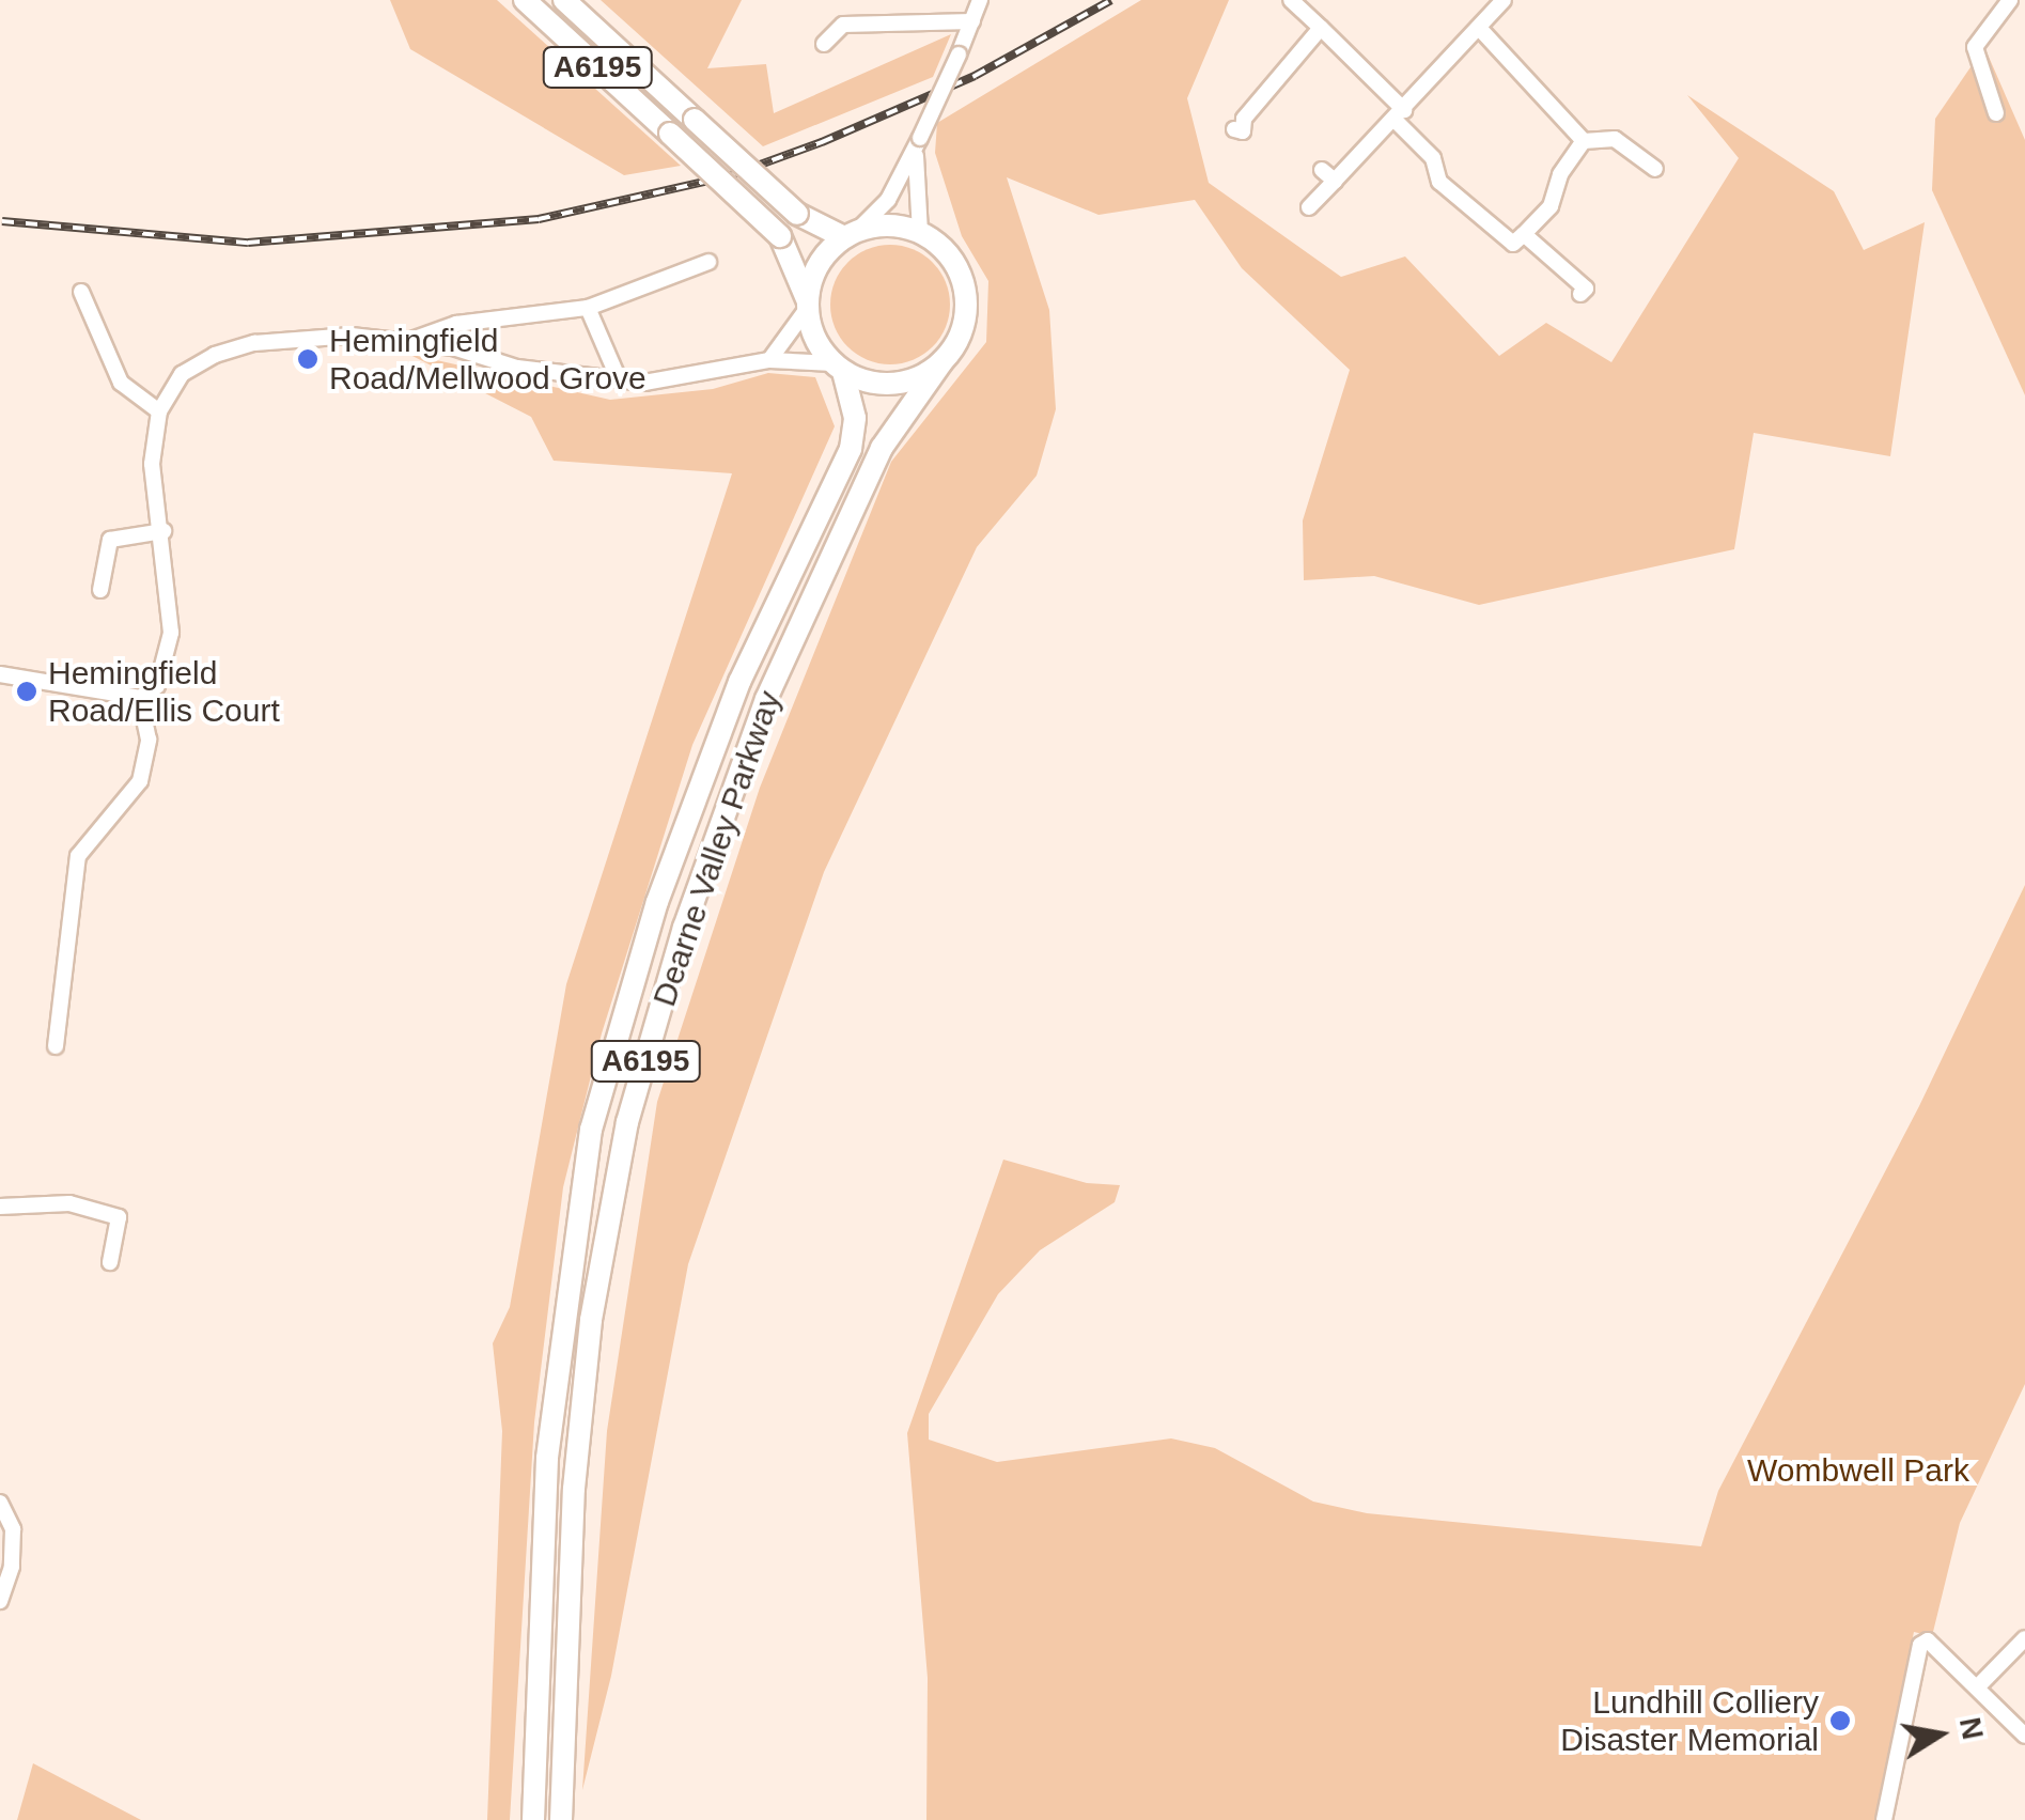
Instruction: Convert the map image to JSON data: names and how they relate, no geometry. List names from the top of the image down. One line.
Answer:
{"streets":{"highway":["A6195","Dearne Valley Parkway"]},"crossings":[["A6195","Dearne Valley Parkway"]],"parks":["Wombwell Park"],"places":["Hemingfield Road/Mellwood Grove","Hemingfield Road/Ellis Court","Lundhill Colliery Disaster Memorial"],"north":"right"}
